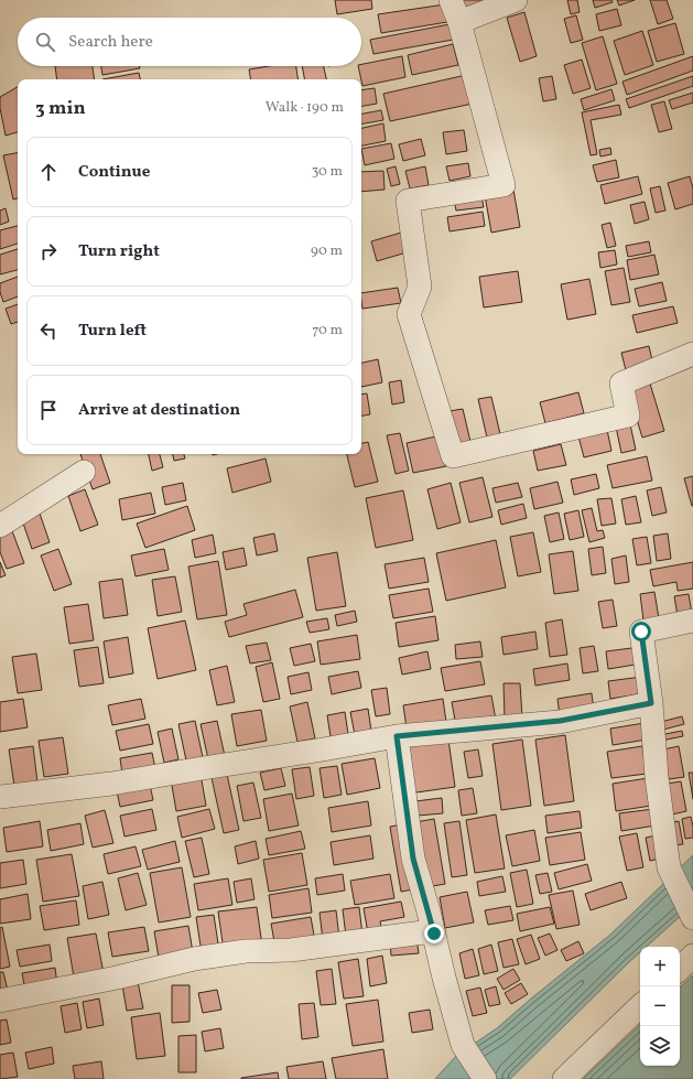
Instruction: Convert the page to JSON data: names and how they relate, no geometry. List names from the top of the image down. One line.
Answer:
{"page":{"search":"Search here","heading":["3 min","Walk · 190 m"],"list":[["Continue","30 m"],["Turn right","90 m"],["Turn left","70 m"],"Arrive at destination"],"map_buttons":["+","−"]}}
